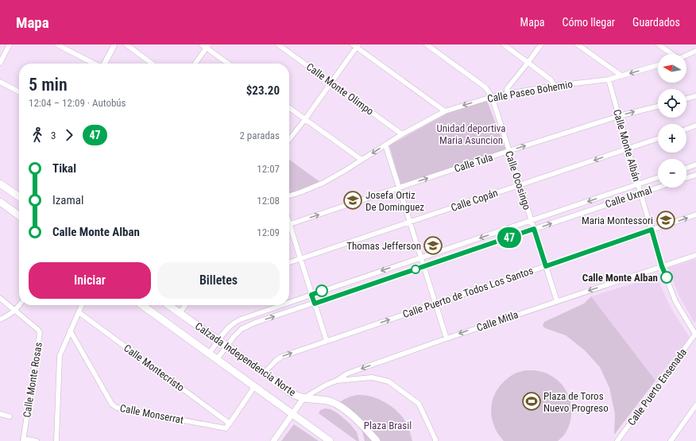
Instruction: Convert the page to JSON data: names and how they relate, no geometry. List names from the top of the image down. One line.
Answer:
{"streets":{"main road":["Calzada Independencia Norte"],"street":["Calle Monte Olimpo","Calle Paseo Bohemio","Calle Monte Albán","Calle Tula","Calle Ocosingo","Calle Uxmal","Calle Copán","Calle Puerto de Todos Los Santos","Calle Mitla","Calle Montecristo","Calle Monte Rosas","Calle Puerto Ensenada","Calle Monserrat"]},"crossings":[["Calle Monte Olimpo","Calle Paseo Bohemio"],["Calle Paseo Bohemio","Calle Monte Albán"],["Calle Paseo Bohemio","Calle Ocosingo"],["Calle Monte Albán","Calle Tula"],["Calle Monte Albán","Calle Uxmal"],["Calle Monte Albán","Calle Copán"],["Calle Monte Albán","Calle Puerto de Todos Los Santos"],["Calle Monte Albán","Calle Mitla"],["Calle Monte Albán","Calle Puerto Ensenada"],["Calle Tula","Calle Ocosingo"],["Calle Ocosingo","Calle Uxmal"],["Calle Ocosingo","Calle Copán"],["Calle Ocosingo","Calle Puerto de Todos Los Santos"],["Calle Ocosingo","Calle Mitla"],["Calle Uxmal","Calzada Independencia Norte"],["Calle Puerto de Todos Los Santos","Calzada Independencia Norte"],["Calle Mitla","Calzada Independencia Norte"],["Calle Montecristo","Calle Monserrat"]],"one_way":["Calle Tula","Calle Puerto de Todos Los Santos","Calle Mitla"],"parks":["Unidad deportiva Maria Asuncion","Plaza Brasil"],"places":{"school or university":["Josefa Ortiz De Dominguez","Maria Montessori","Thomas Jefferson"],"other":["Calle Monte Alban"],"sports":["Plaza de Toros Nuevo Progreso"]},"lines":["bus line 47"],"north":"left","page":{"header":"Mapa","nav":["Mapa","Cómo llegar","Guardados"],"on_map":"47","map_buttons":["+","−"],"heading":["5 min","12:04 – 12:09 · Autobús","$23.20"],"legs":["3","47","2 paradas"],"list":[{"name":"Tikal","value":"12:07"},{"name":"Izamal","value":"12:08"},{"name":"Calle Monte Alban","value":"12:09"}],"buttons":["Iniciar","Billetes"]}}
